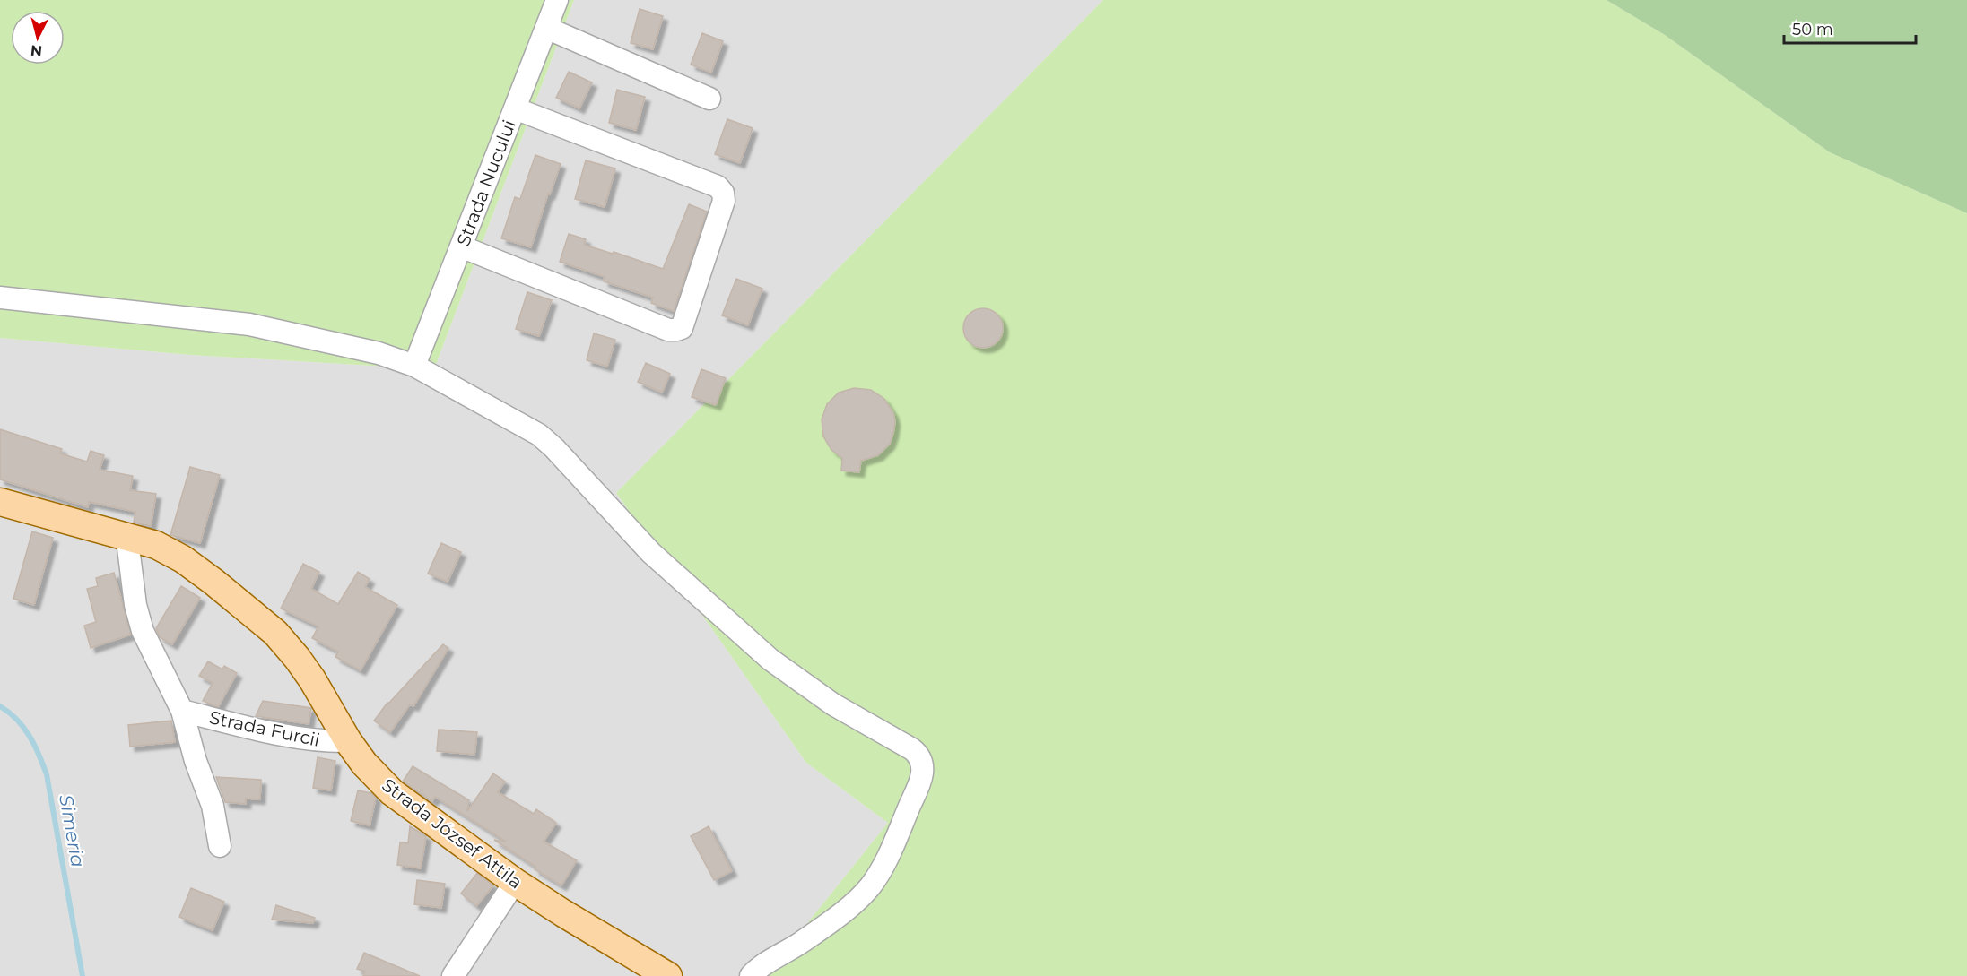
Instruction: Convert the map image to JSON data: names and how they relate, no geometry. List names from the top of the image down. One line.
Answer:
{"streets":{"main road":["Strada József Attila"],"street":["Strada Nucului","Strada Furcii"]},"crossings":[["Strada Furcii","Strada József Attila"]],"water":["Simeria"],"scale_bar":"50 m","north":"bottom"}
